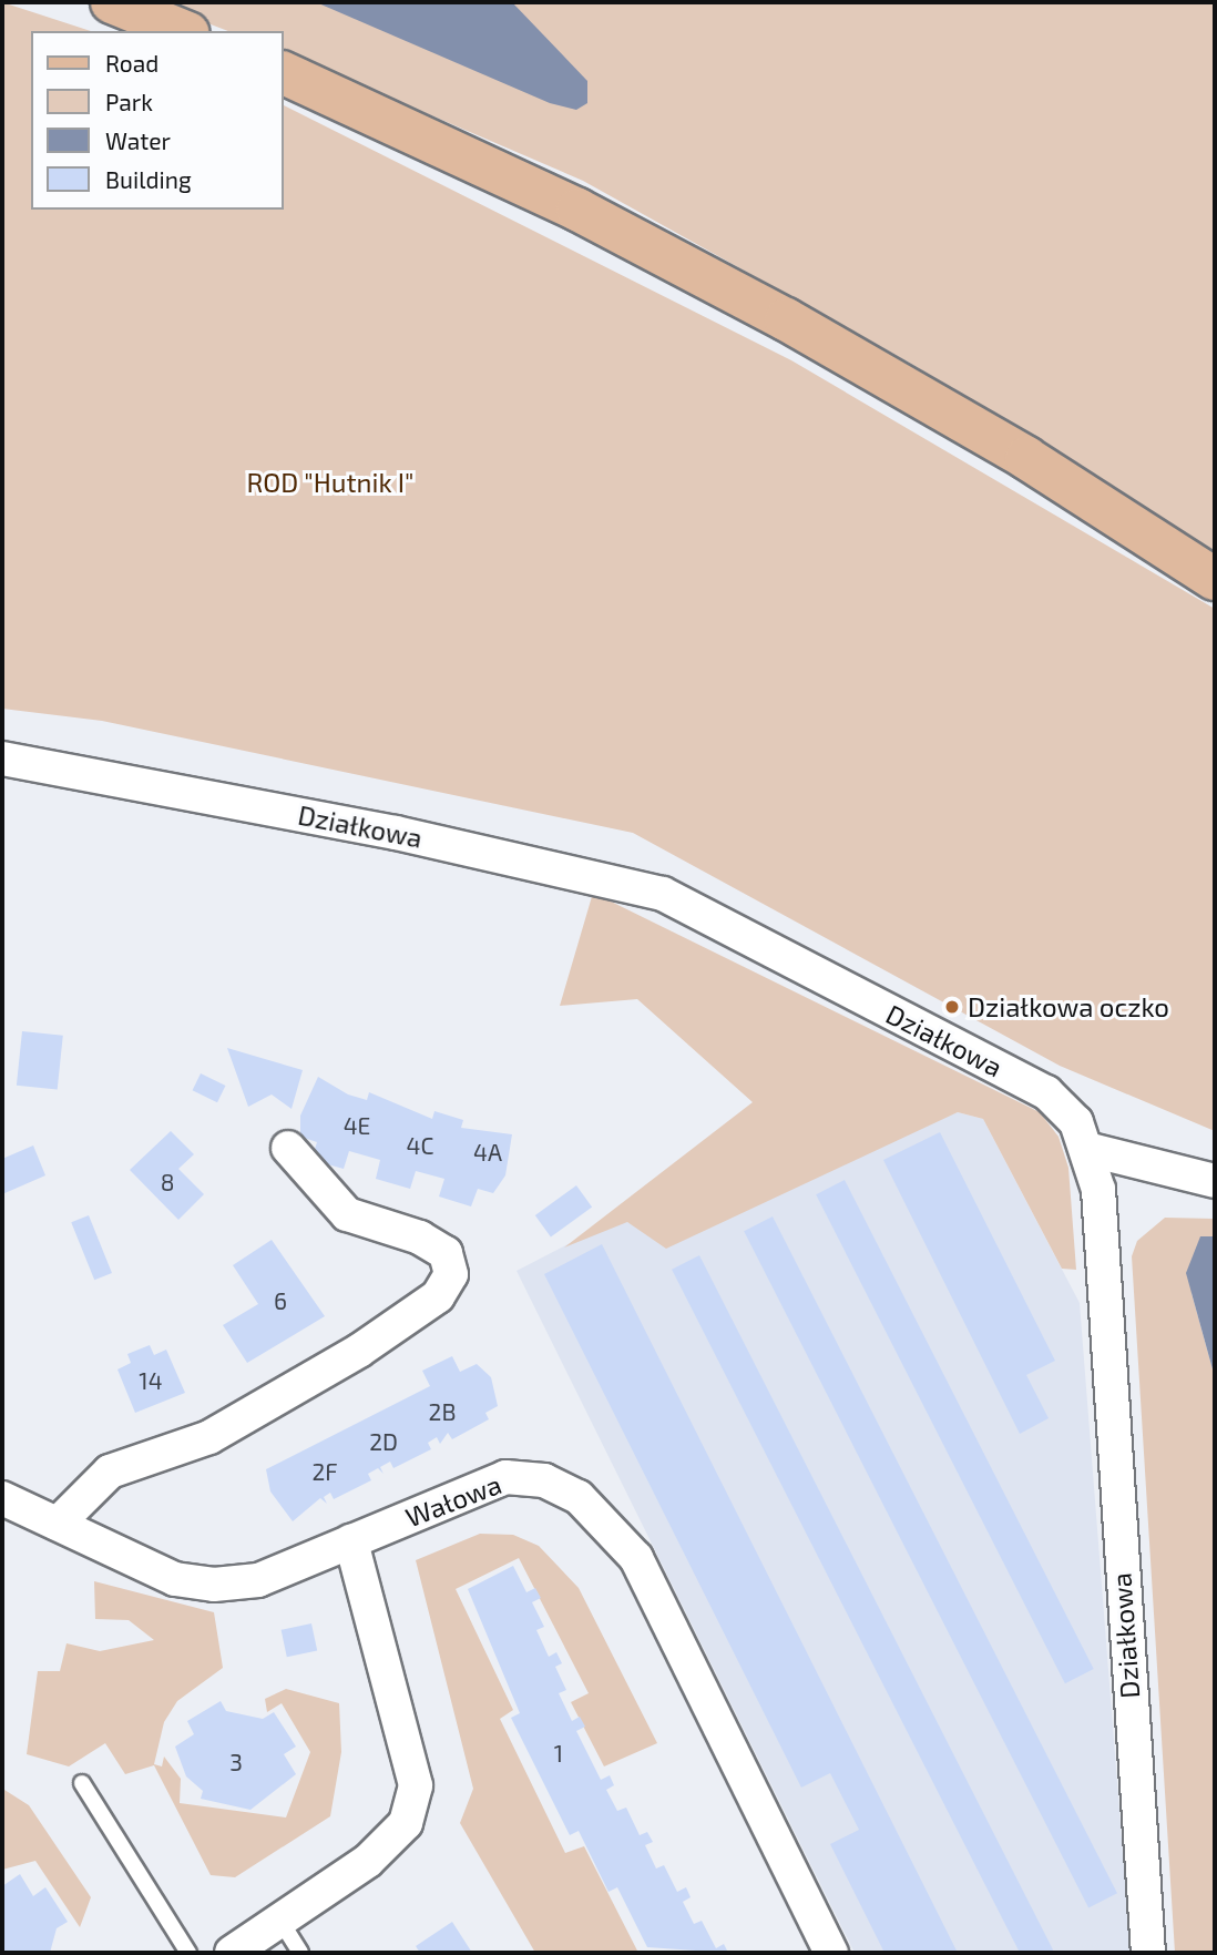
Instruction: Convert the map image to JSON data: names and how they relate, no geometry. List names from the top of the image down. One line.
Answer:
{"streets":{"street":["Działkowa","Wałowa"]},"parks":["ROD \"Hutnik I\""],"places":["Działkowa oczko"],"house_numbers":["4E","4C","4A","8","6","14","2B","2D","2F","1","3"],"legend":["Road","Park","Water","Building"]}
